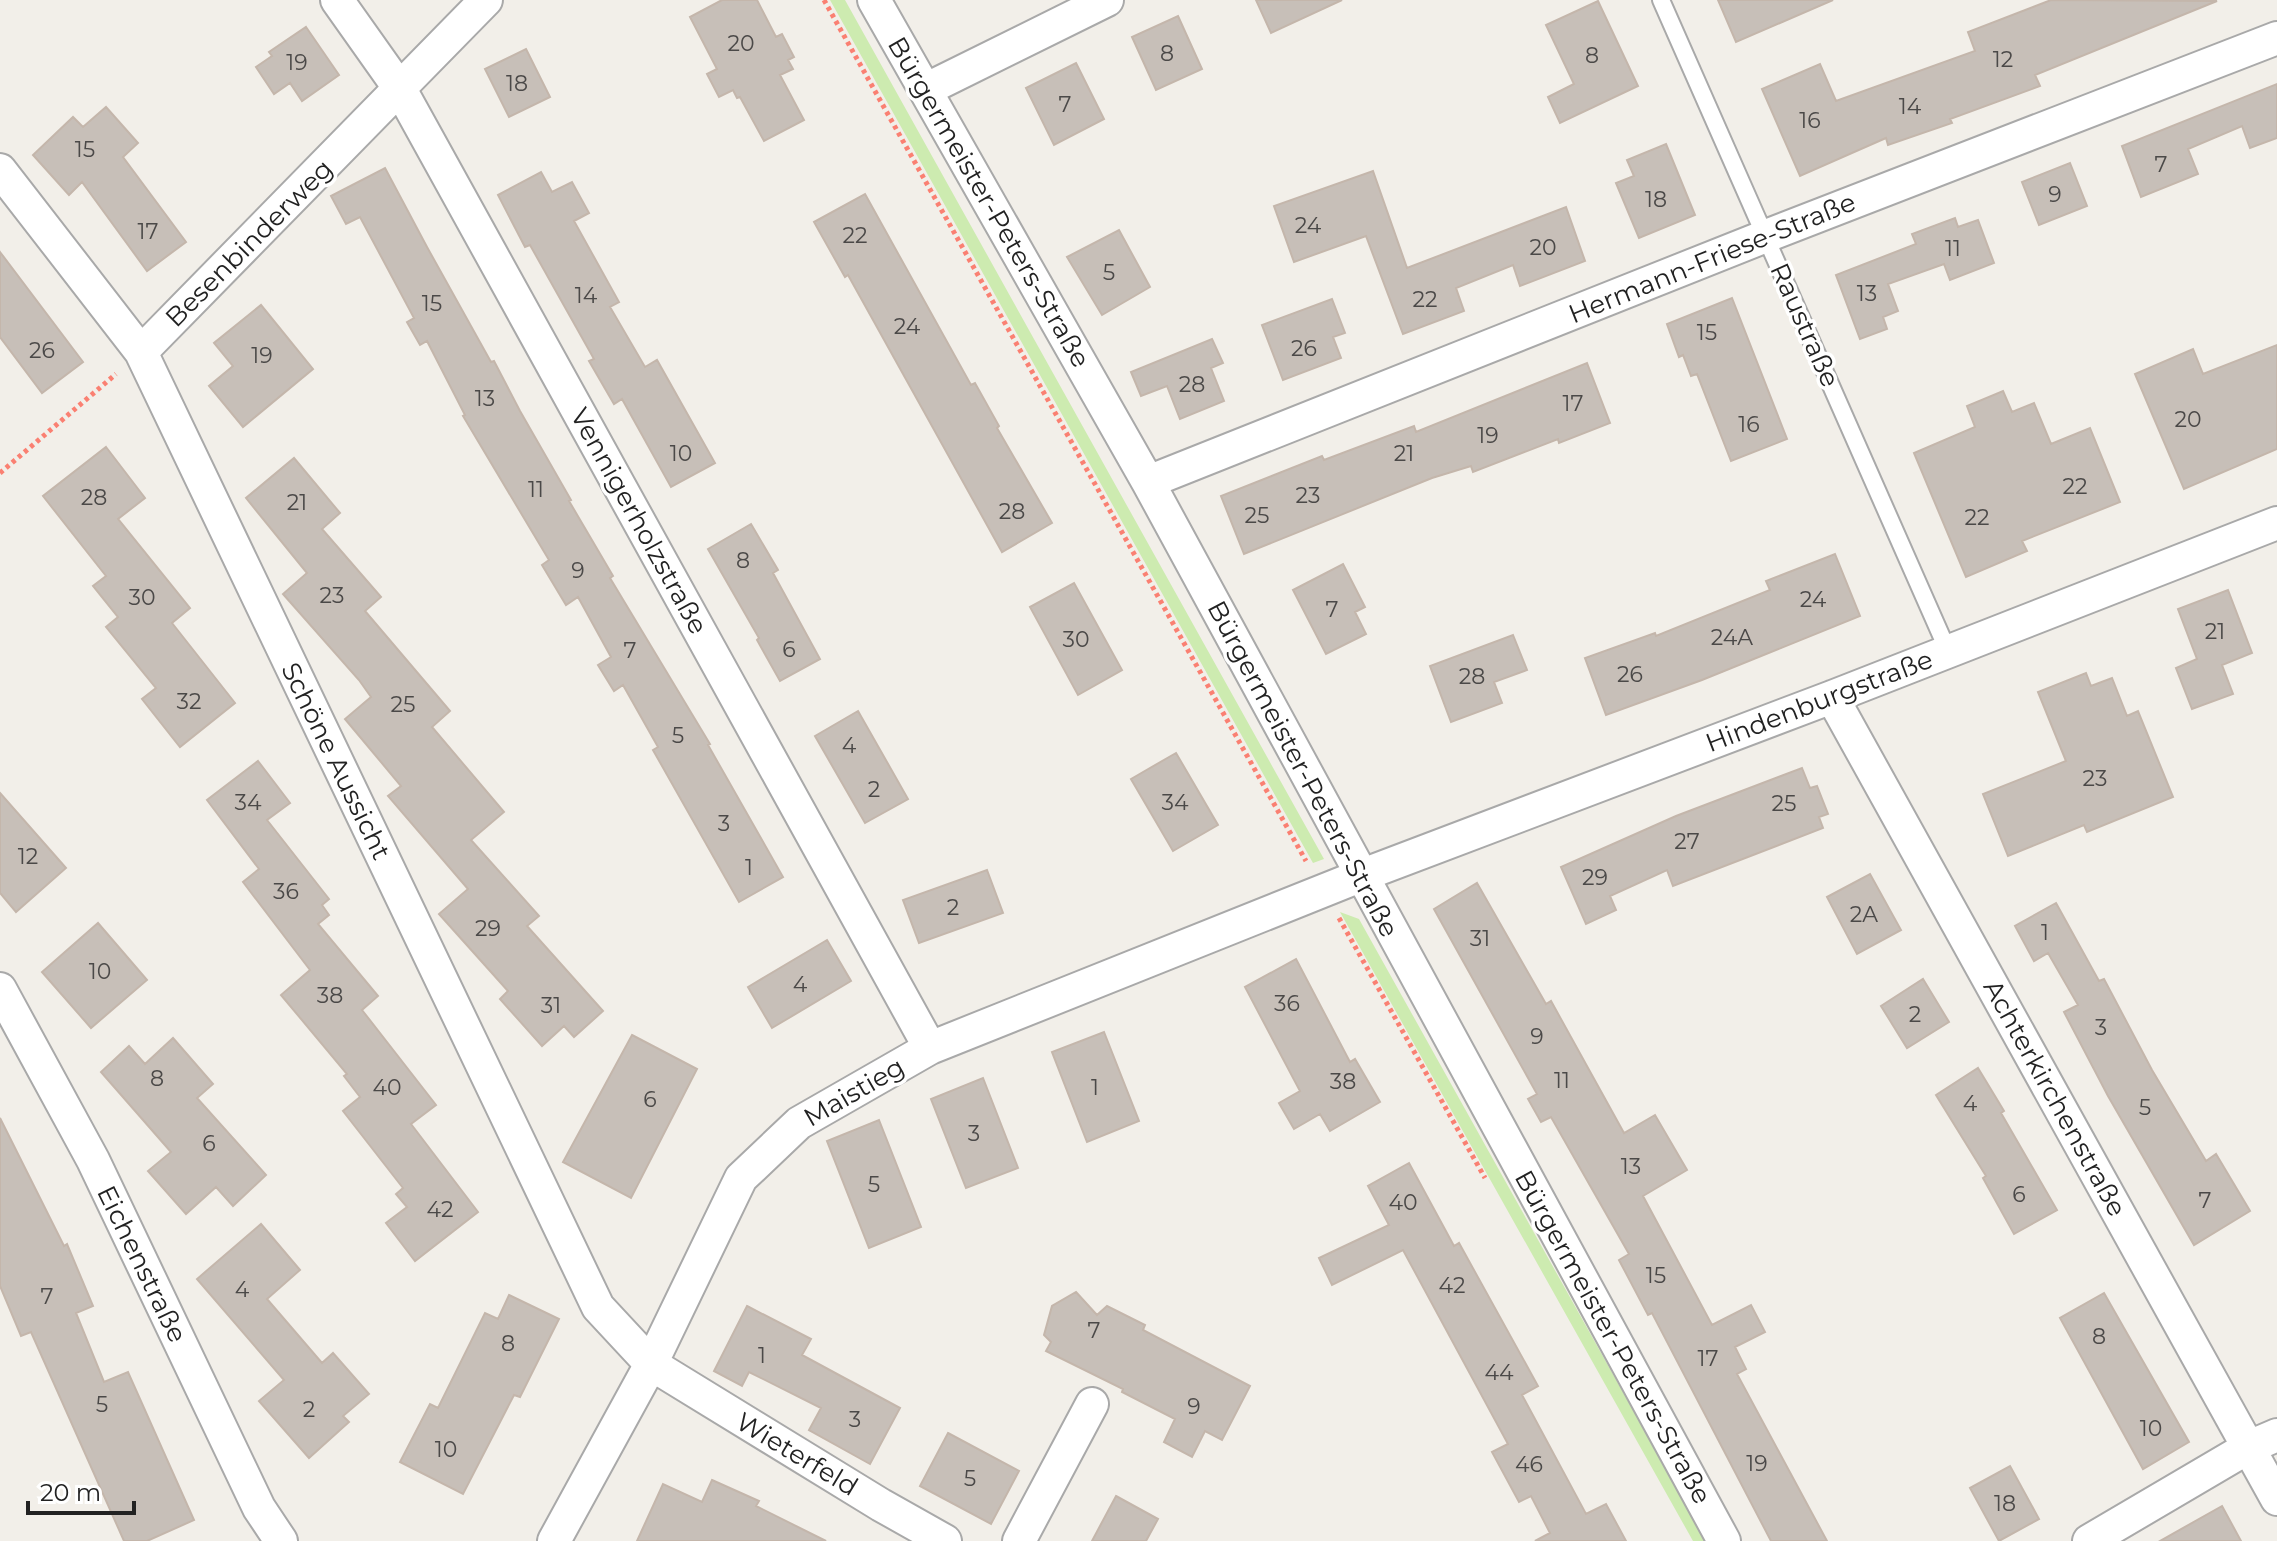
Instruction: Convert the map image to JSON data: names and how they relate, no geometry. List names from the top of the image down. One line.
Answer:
{"streets":{"street":["Bürgermeister-Peters-Straße","Besenbinderweg","Hermann-Friese-Straße","Vennigerholzstraße","Hindenburgstraße","Schöne Aussicht","Maistieg","Achterkirchenstraße","Eichenstraße","Wieterfeld"],"lane":["Raustraße"]},"crossings":[["Bürgermeister-Peters-Straße","Hermann-Friese-Straße"],["Bürgermeister-Peters-Straße","Hindenburgstraße"],["Bürgermeister-Peters-Straße","Maistieg"],["Besenbinderweg","Vennigerholzstraße"],["Besenbinderweg","Schöne Aussicht"],["Hermann-Friese-Straße","Raustraße"],["Raustraße","Hindenburgstraße"],["Vennigerholzstraße","Maistieg"],["Hindenburgstraße","Maistieg"],["Hindenburgstraße","Achterkirchenstraße"],["Schöne Aussicht","Maistieg"],["Schöne Aussicht","Wieterfeld"],["Maistieg","Wieterfeld"]],"house_numbers":["20","8","8","12","19","18","7","14","16","15","7","9","18","24","17","22","20","11","5","13","14","22","15","24","15","26","26","19","28","13","17","20","16","19","10","21","22","11","23","28","21","28","25","22","8","9","23","30","24","7","21","24A","30","6","7","26","28","32","25","5","4","23","2","34","34","25","3","27","12","1","29","36","2","2A","29","1","31","10","4","38","36","31","2","3","9","8","11","38","40","1","6","4","5","3","6","13","5","6","7","40","42","15","42","4","7","7","8","8","1","17","44","5","9","2","3","10","10","19","46","5","18"],"scale_bar":"20 m"}
